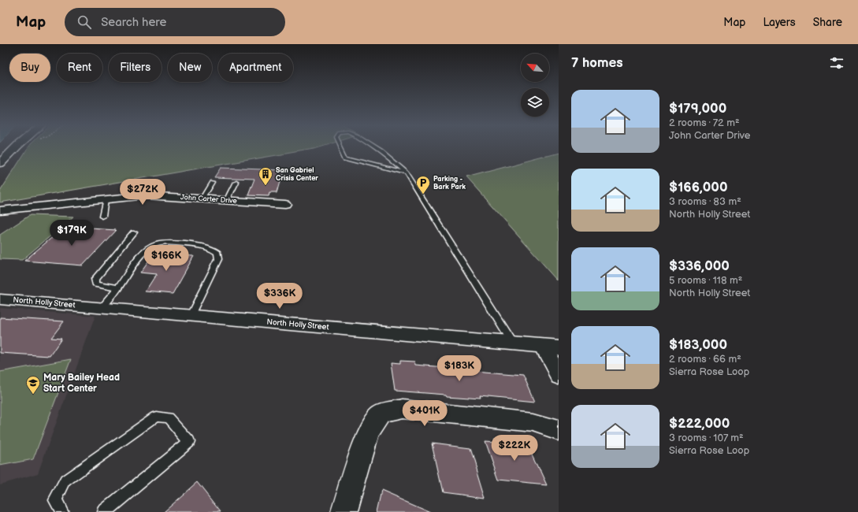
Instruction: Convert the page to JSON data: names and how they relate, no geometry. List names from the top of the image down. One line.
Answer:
{"streets":{"street":["John Carter Drive","North Holly Street"]},"places":{"building":["San Gabriel Crisis Center"],"parking":["Parking - Bark Park"],"school or university":["Mary Bailey Head Start Center"]},"north":"top left","page":{"header":"Map","search":"Search here","nav":["Map","Layers","Share"],"heading":"7 homes","chip":["Buy","Rent","Filters","New","Apartment"],"list":[{"name":"$179,000","note":"2 rooms · 72 m² · John Carter Drive"},{"name":"$166,000","note":"3 rooms · 83 m² · North Holly Street"},{"name":"$336,000","note":"5 rooms · 118 m² · North Holly Street"},{"name":"$183,000","note":"2 rooms · 66 m² · Sierra Rose Loop"},{"name":"$222,000","note":"3 rooms · 107 m² · Sierra Rose Loop"}],"price":["$272K","$179K","$166K","$336K","$183K","$401K","$222K"]}}
